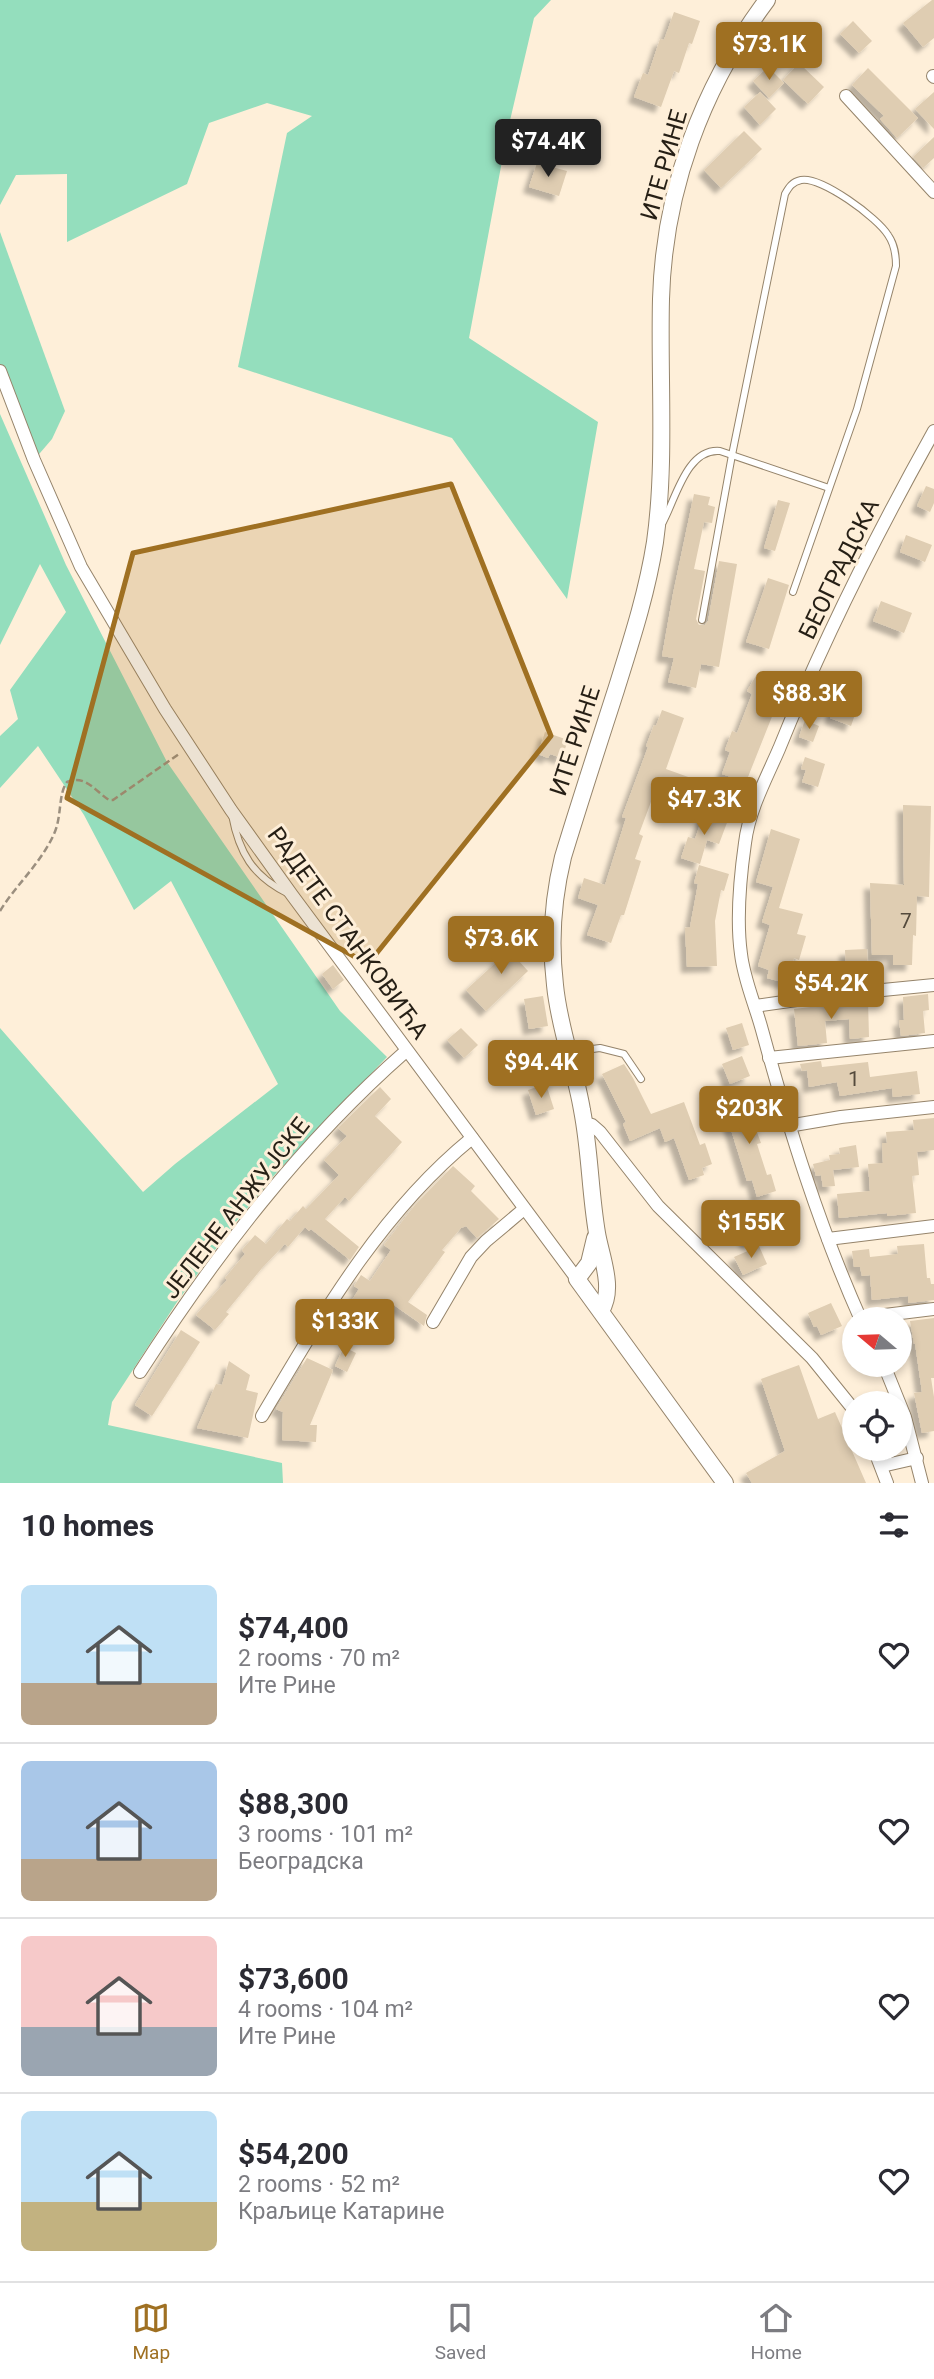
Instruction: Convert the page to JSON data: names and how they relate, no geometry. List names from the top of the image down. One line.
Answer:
{"streets":{"street":["ИТЕ РИНЕ","БЕОГРАДСКА","РАДЕТЕ СТАНКОВИЋА","ЈЕЛЕНЕ АНЖУЈСКЕ"]},"crossings":[["ИТЕ РИНЕ","РАДЕТЕ СТАНКОВИЋА"],["РАДЕТЕ СТАНКОВИЋА","ЈЕЛЕНЕ АНЖУЈСКЕ"]],"house_numbers":["7","1"],"north":"left","page":{"price":["$73.1K","$74.4K","$88.3K","$47.3K","$73.6K","$54.2K","$94.4K","$203K","$155K","$133K"],"heading":"10 homes","list":[{"name":"$74,400","note":"2 rooms · 70 m² · Ите Рине"},{"name":"$88,300","note":"3 rooms · 101 m² · Београдска"},{"name":"$73,600","note":"4 rooms · 104 m² · Ите Рине"},{"name":"$54,200","note":"2 rooms · 52 m² · Краљице Катарине"}],"tabs":["Map","Saved","Home"]}}
